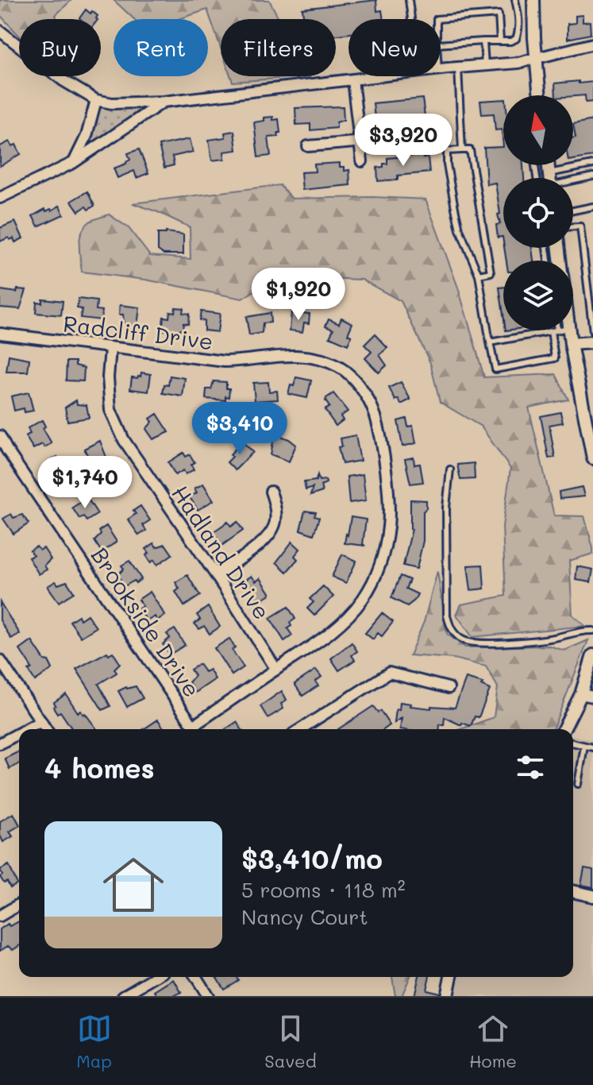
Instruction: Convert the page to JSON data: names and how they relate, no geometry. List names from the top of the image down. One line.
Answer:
{"streets":{"street":["Radcliff Drive","Hadland Drive","Brookside Drive"]},"crossings":[["Radcliff Drive","Hadland Drive"]],"north":"top","page":{"chip":["Buy","Rent","Filters","New"],"price":["$3,920","$1,920","$3,410","$1,740"],"heading":"4 homes","list":[{"name":"$3,410/mo","note":"5 rooms · 118 m² · Nancy Court"}],"tabs":["Map","Saved","Home"]}}
